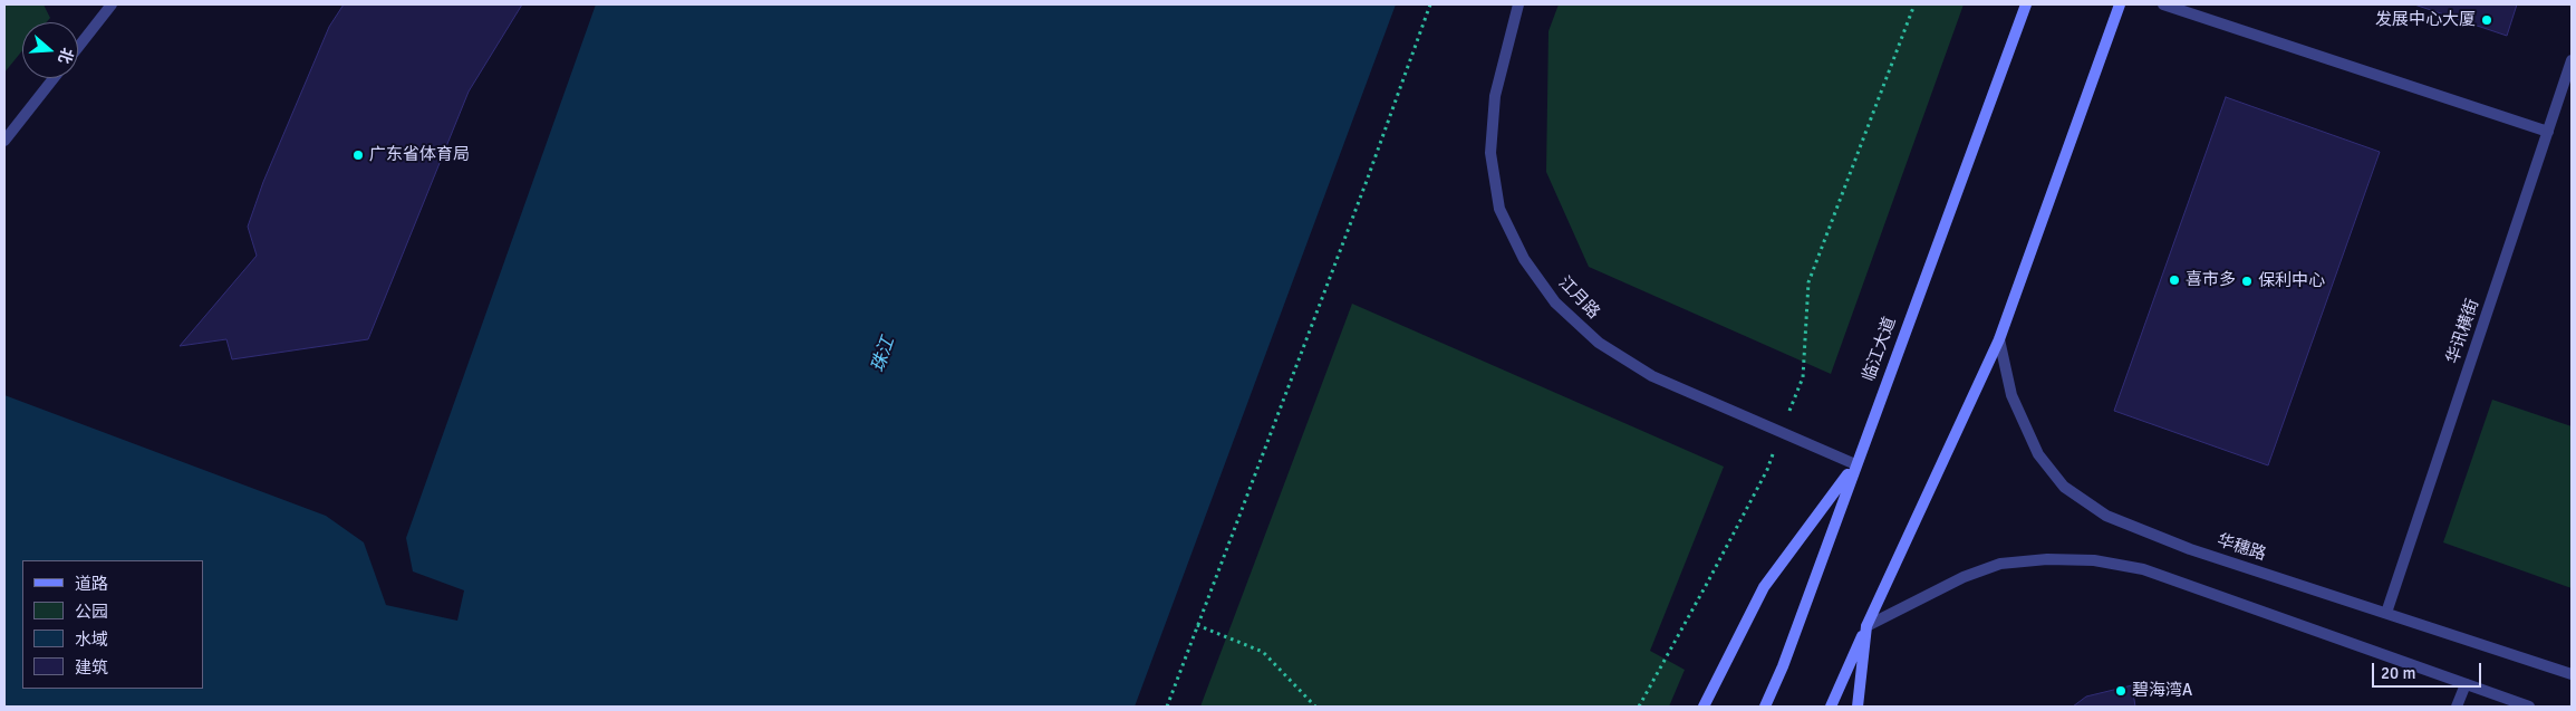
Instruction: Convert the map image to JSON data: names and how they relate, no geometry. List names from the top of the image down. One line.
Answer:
{"streets":{"main road":["临江大道"],"street":["江月路","华讯横街","华穗路"]},"crossings":[["江月路","临江大道"],["华讯横街","华穗路"]],"water":["珠江"],"places":["发展中心大厦","广东省体育局","喜市多","保利中心","碧海湾A"],"legend":["道路","公园","水域","建筑"],"scale_bar":"20 m","north":"right"}
